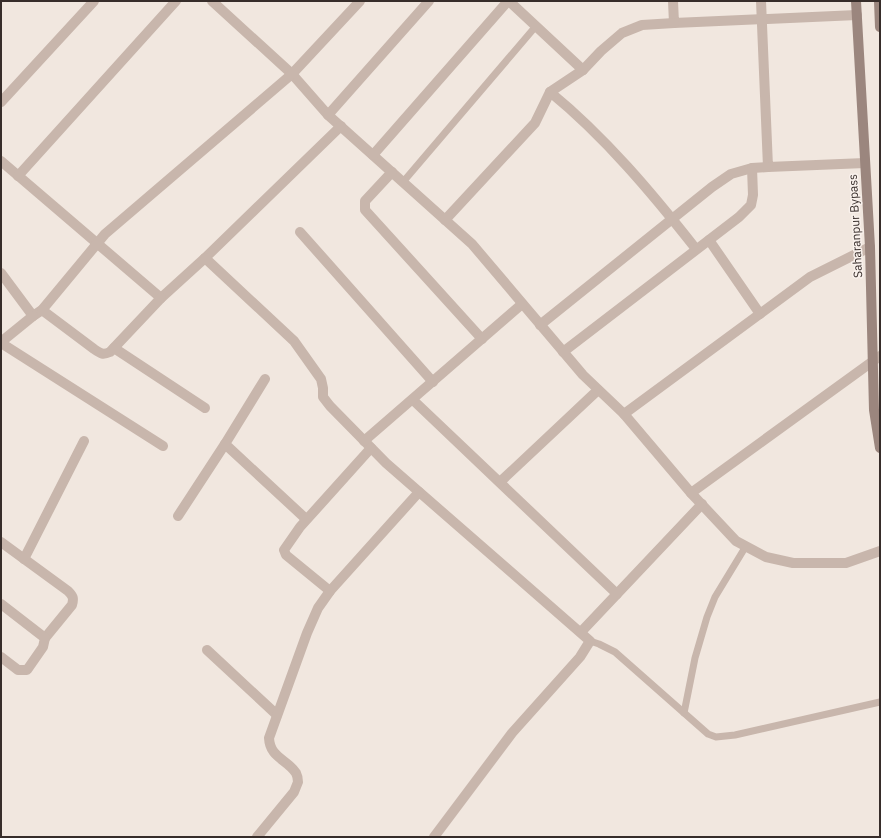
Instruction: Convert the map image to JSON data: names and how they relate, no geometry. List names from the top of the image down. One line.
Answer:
{"streets":{"main road":["Saharanpur Bypass"]}}
